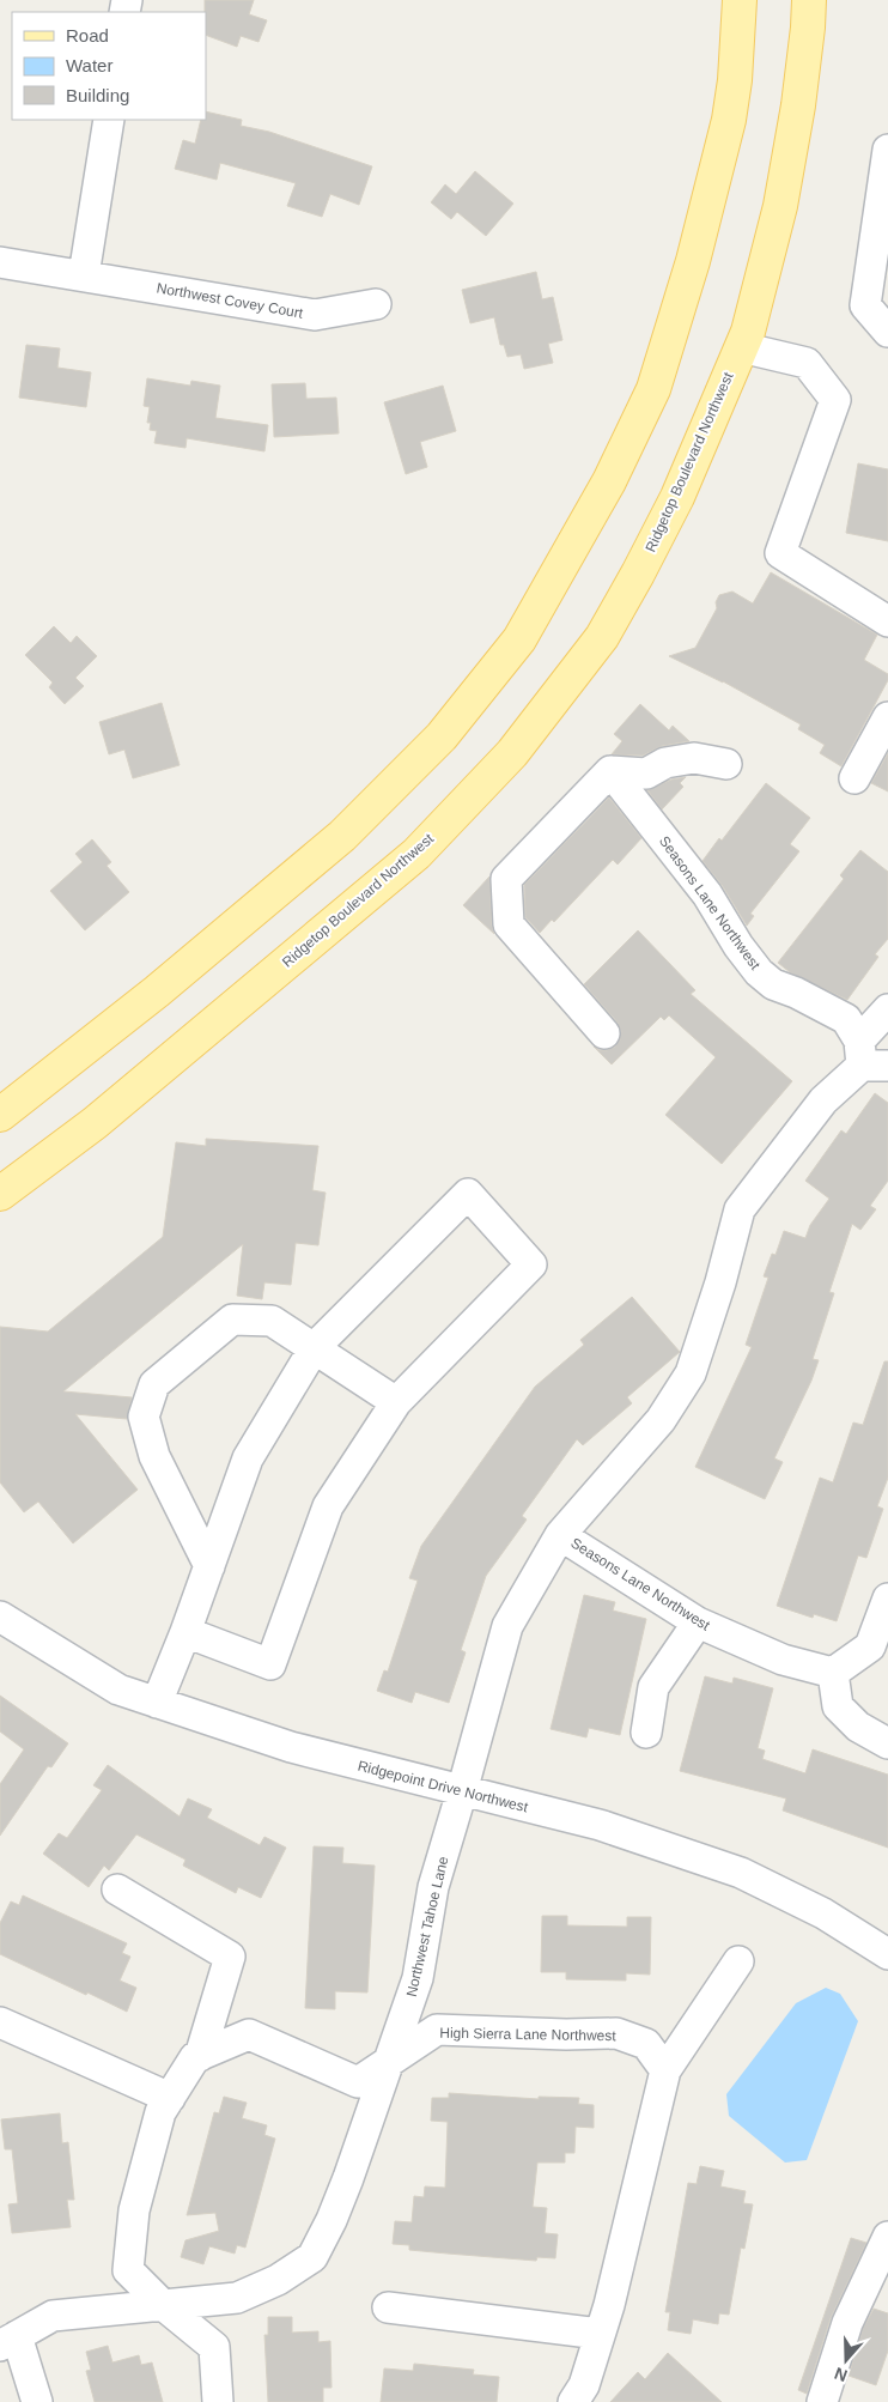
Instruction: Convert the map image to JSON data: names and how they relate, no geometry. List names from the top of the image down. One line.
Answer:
{"streets":{"main road":["Ridgetop Boulevard Northwest"],"street":["Northwest Covey Court","Seasons Lane Northwest","Ridgepoint Drive Northwest","Northwest Tahoe Lane","High Sierra Lane Northwest"]},"crossings":[["Seasons Lane Northwest","Northwest Tahoe Lane"],["Ridgepoint Drive Northwest","Northwest Tahoe Lane"],["Northwest Tahoe Lane","High Sierra Lane Northwest"]],"legend":["Road","Water","Building"],"north":"bottom"}
